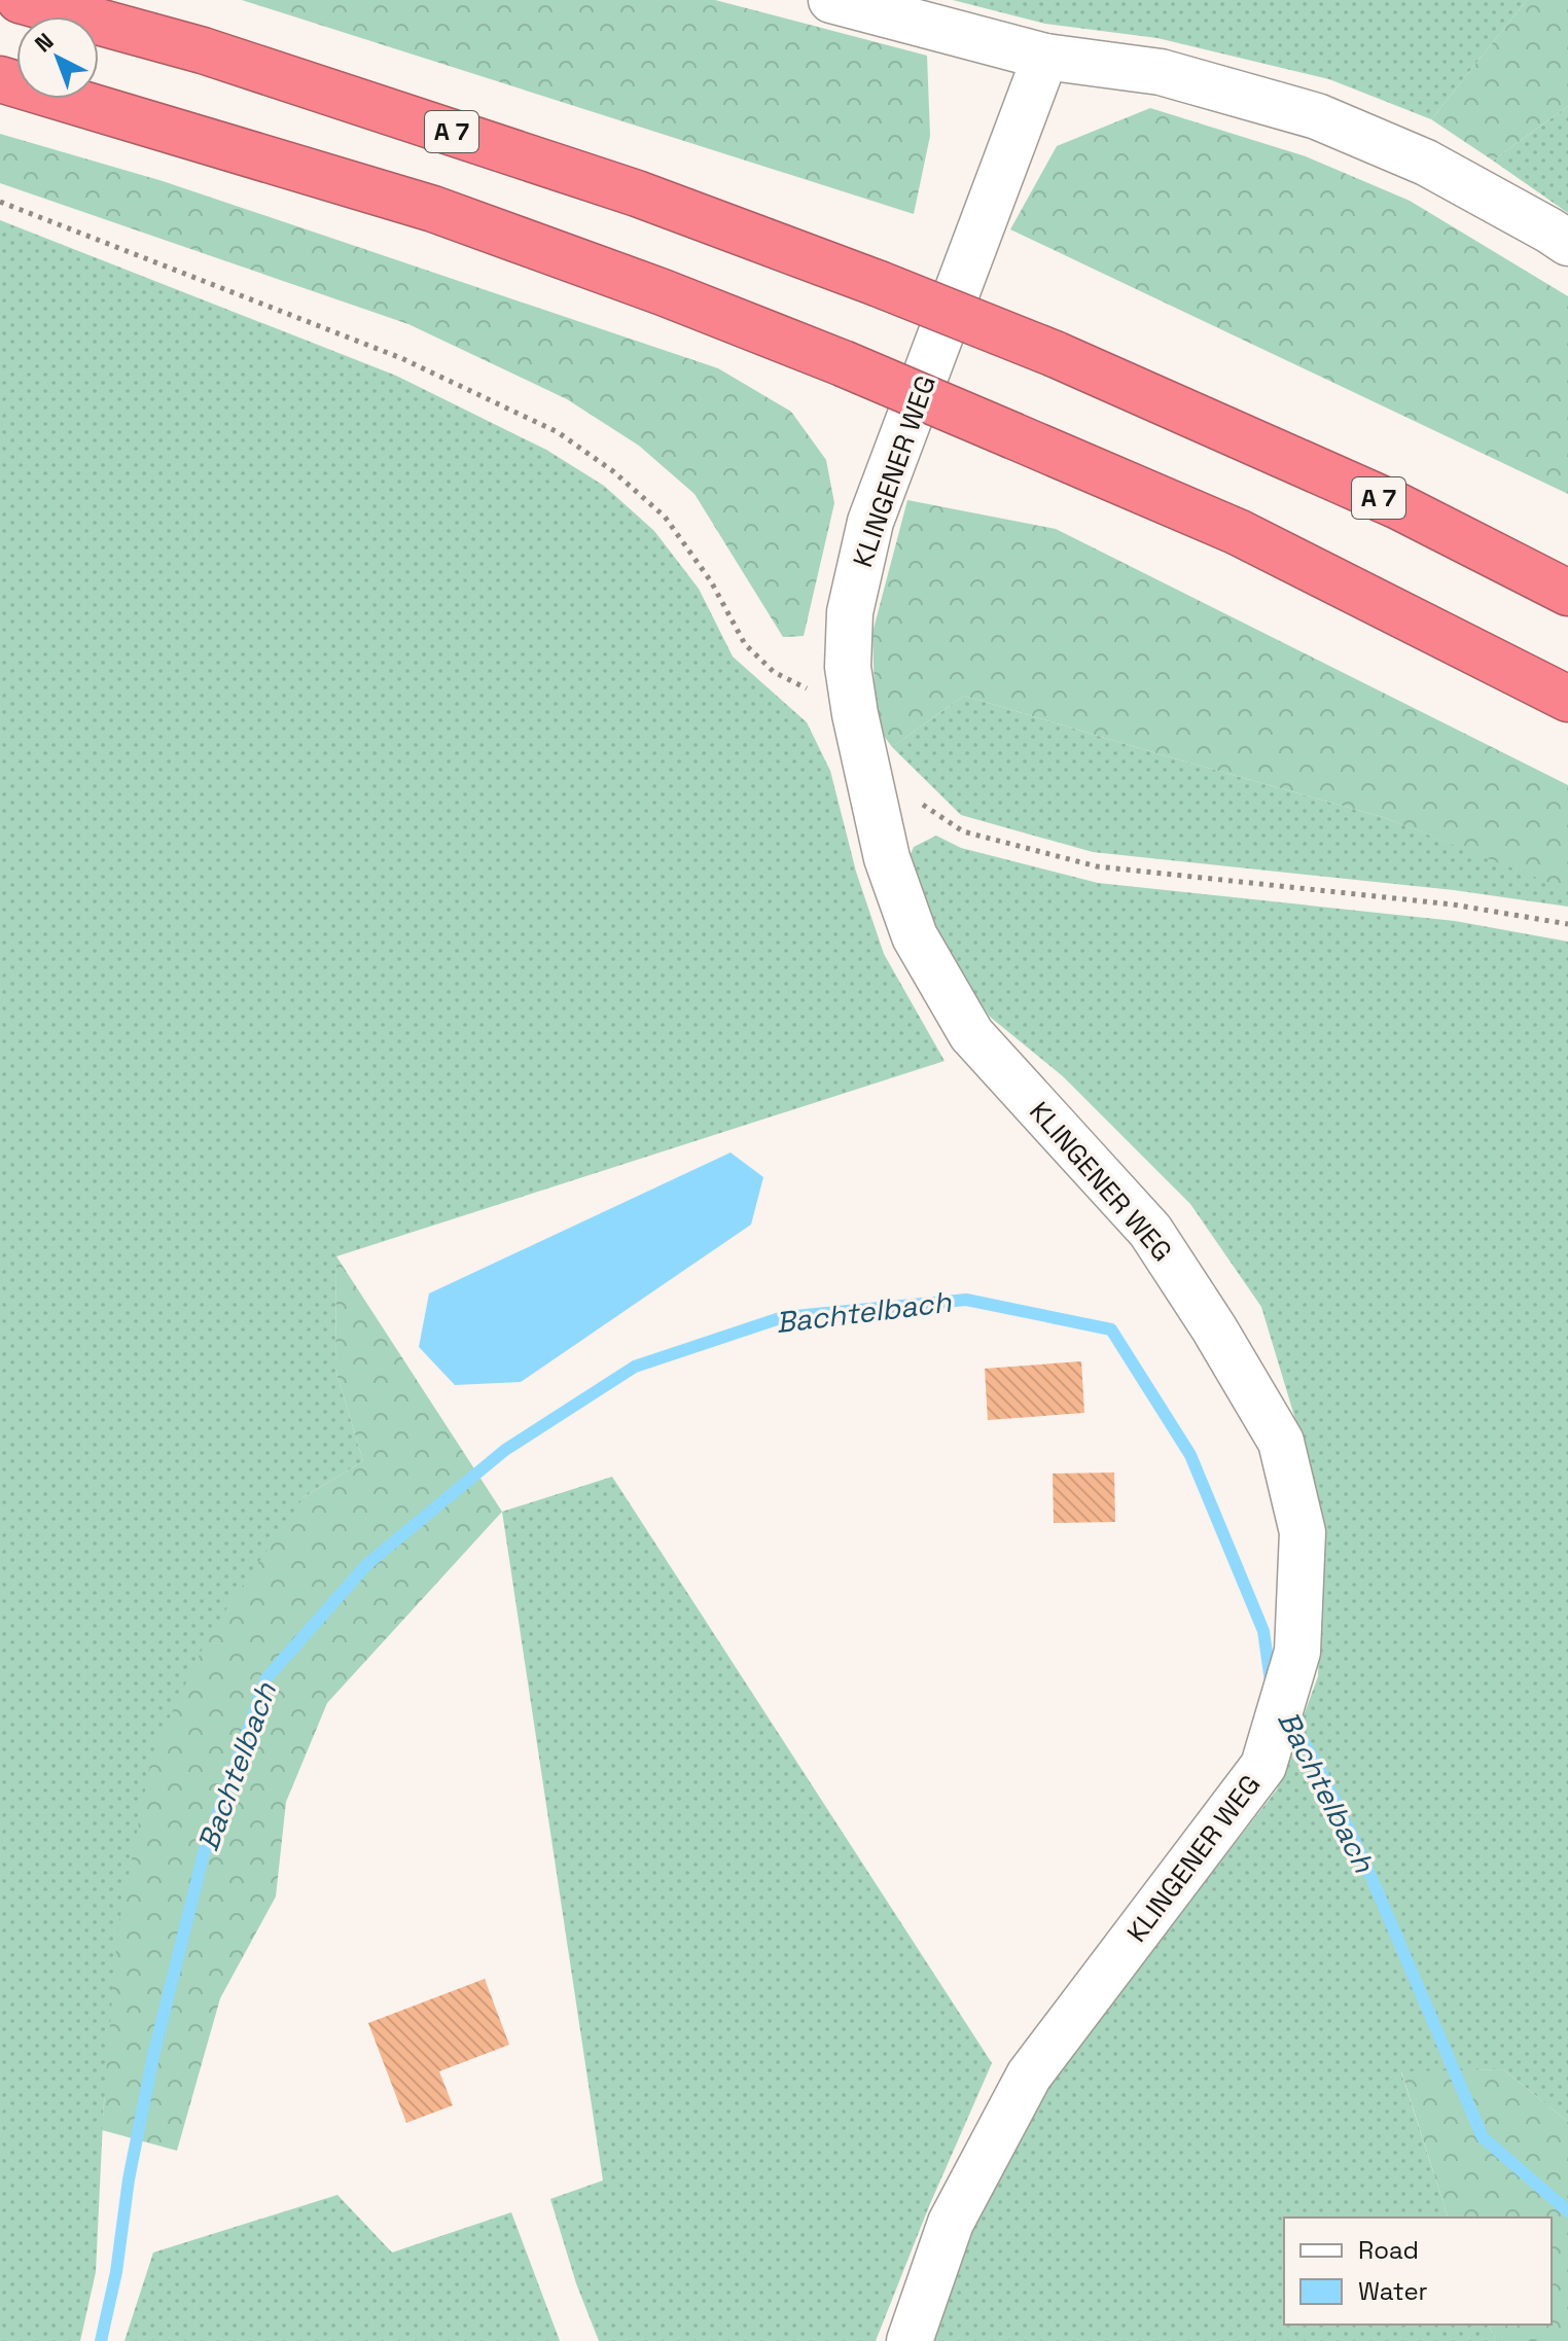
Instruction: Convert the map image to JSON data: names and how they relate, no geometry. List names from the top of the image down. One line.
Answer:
{"streets":{"highway":["A 7"],"street":["KLINGENER WEG"]},"water":["Bachtelbach"],"legend":["Road","Water"],"north":"top left"}
